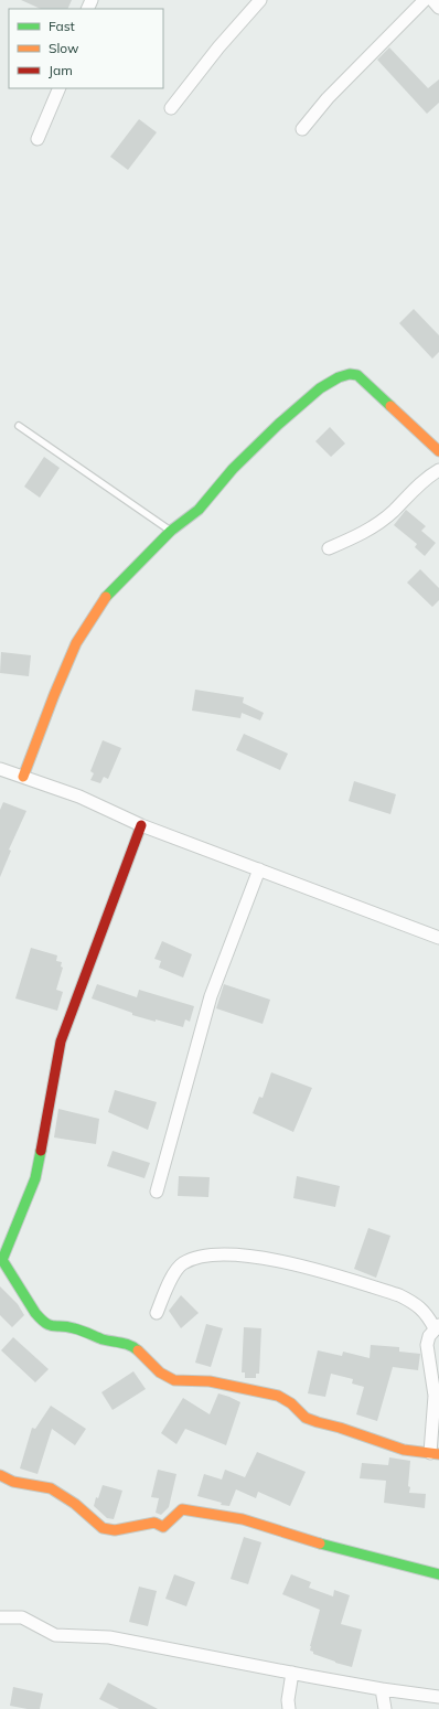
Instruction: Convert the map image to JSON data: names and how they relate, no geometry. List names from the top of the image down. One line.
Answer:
{"legend":["Fast","Slow","Jam"]}
